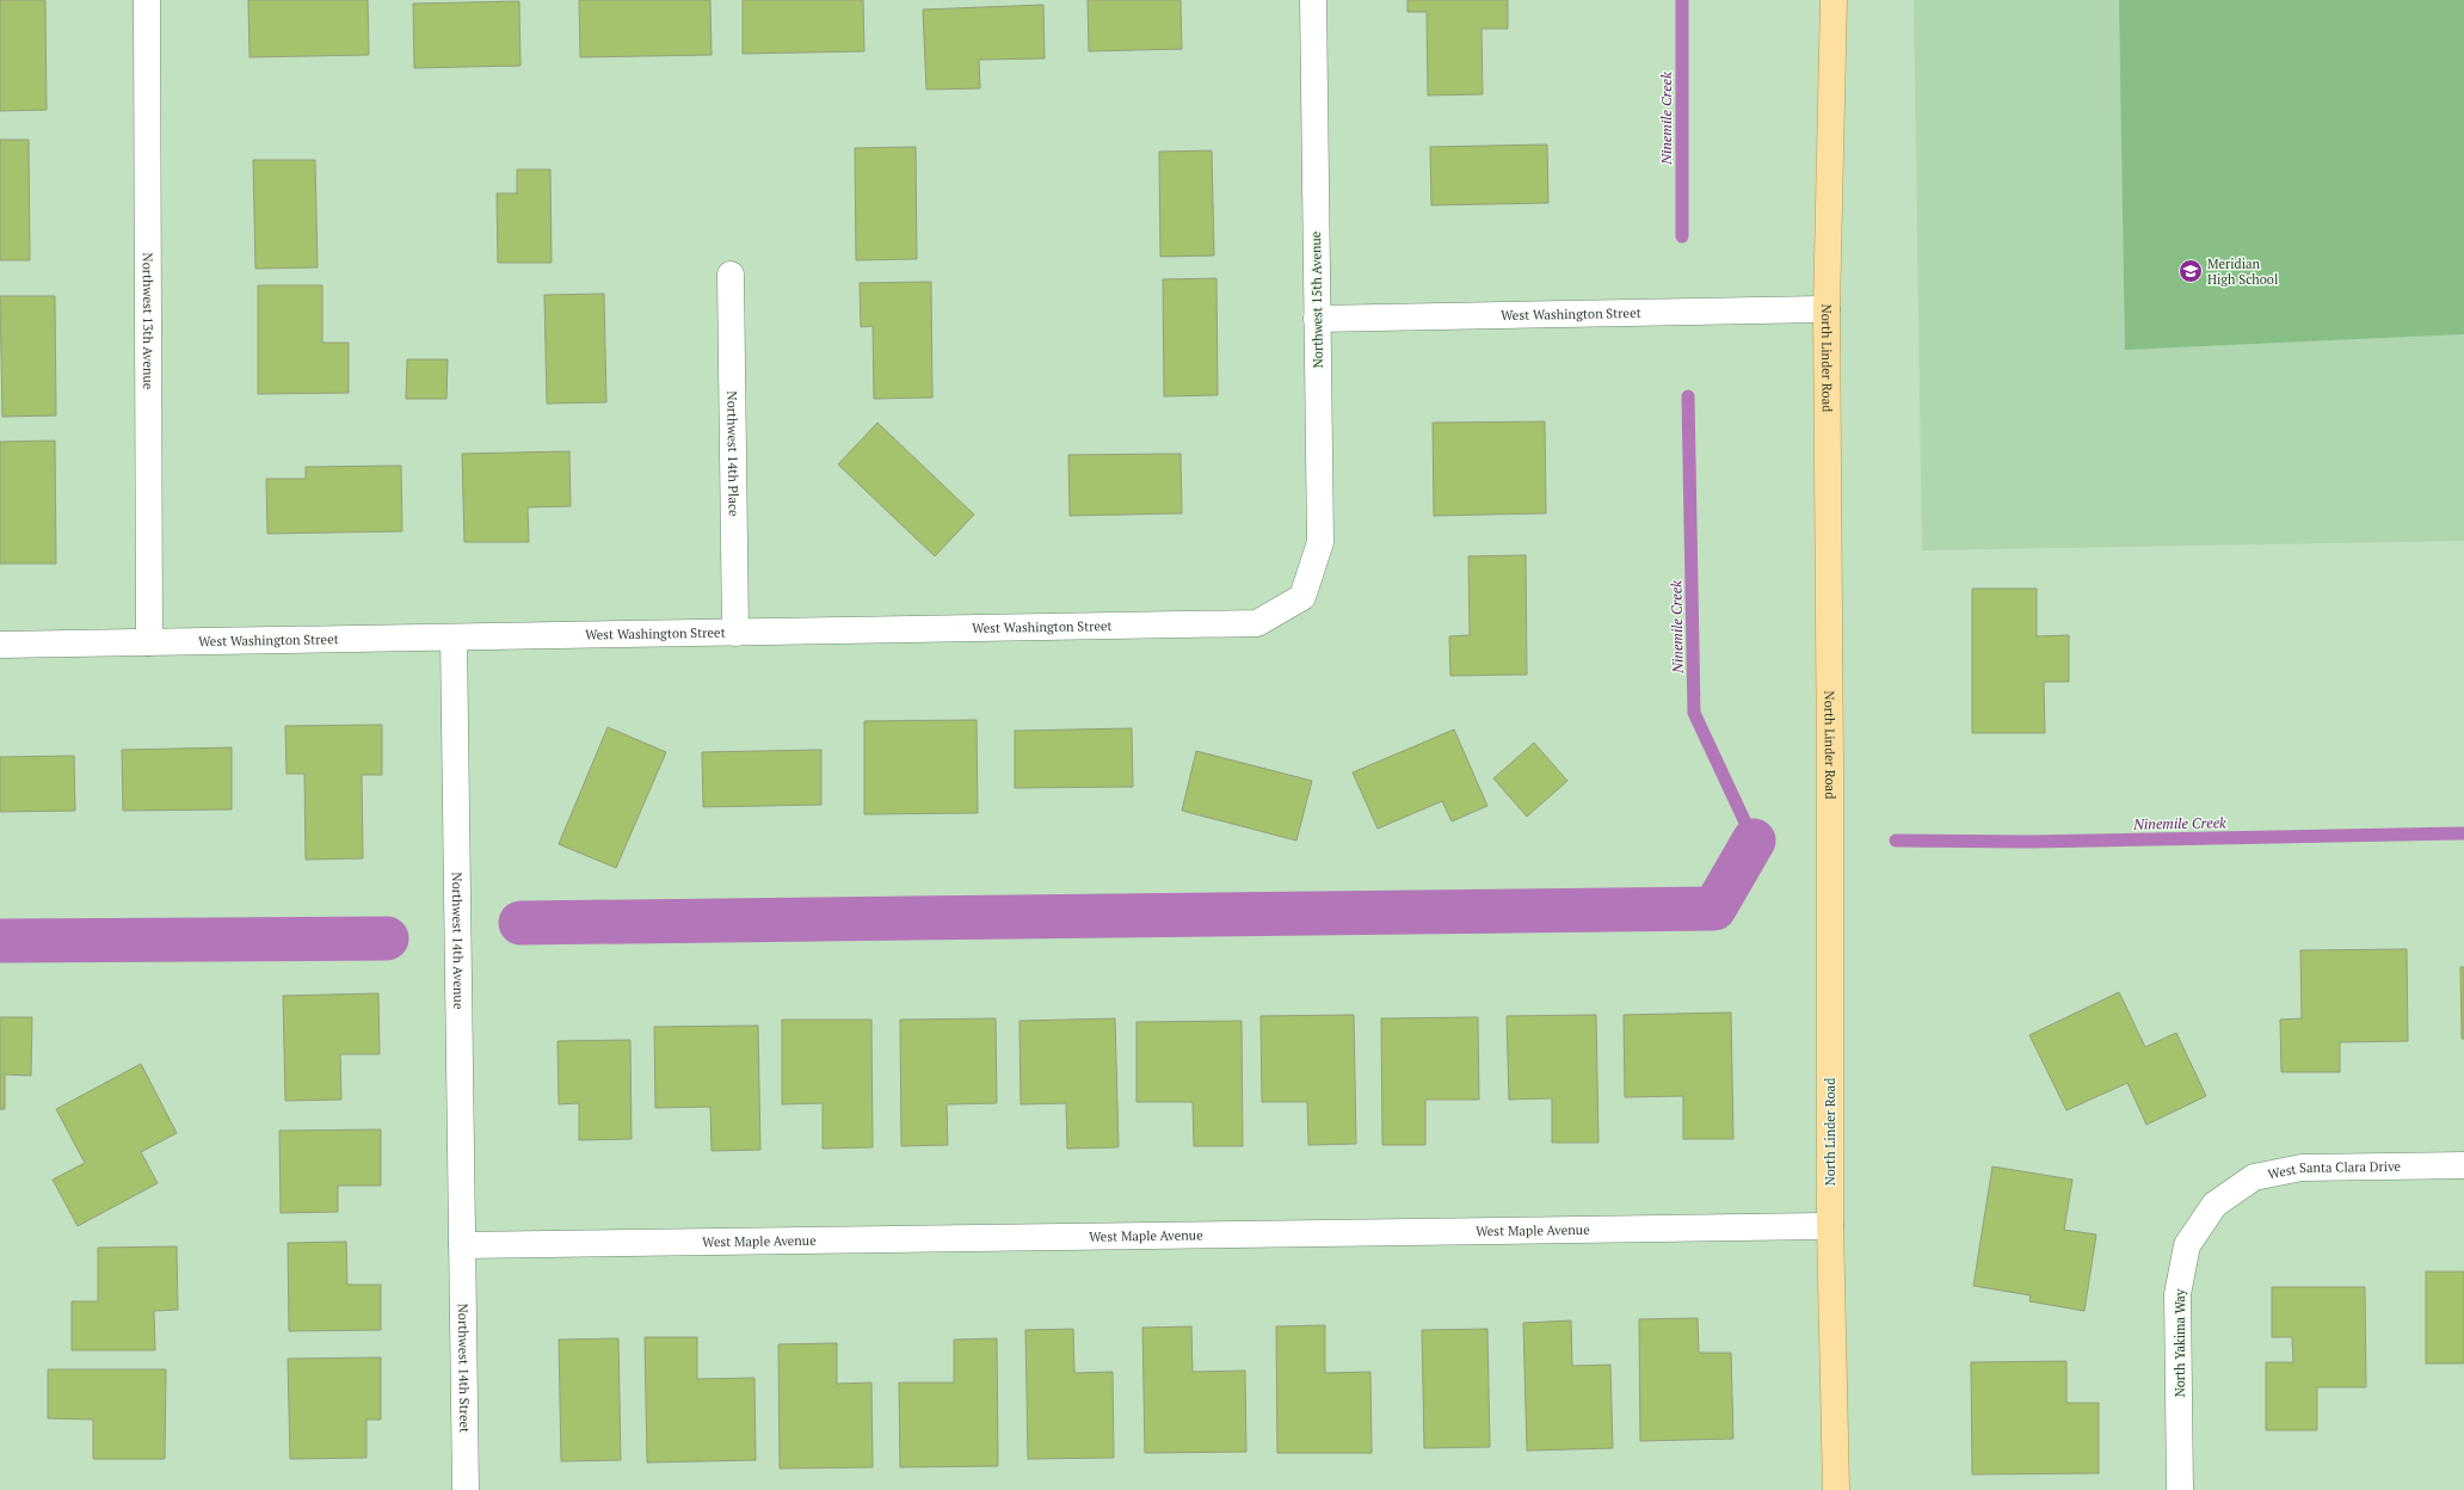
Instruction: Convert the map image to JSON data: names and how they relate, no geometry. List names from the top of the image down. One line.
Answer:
{"streets":{"main road":["North Linder Road"],"street":["Northwest 15th Avenue","West Washington Street","Northwest 13th Avenue","Northwest 14th Place","Northwest 14th Avenue","West Santa Clara Drive","West Maple Avenue","North Yakima Way","Northwest 14th Street"]},"crossings":[["Northwest 15th Avenue","West Washington Street"],["West Washington Street","Northwest 13th Avenue"],["West Washington Street","North Linder Road"],["West Washington Street","Northwest 14th Place"],["West Washington Street","Northwest 14th Avenue"],["North Linder Road","West Maple Avenue"],["Northwest 14th Avenue","West Maple Avenue"],["Northwest 14th Avenue","Northwest 14th Street"],["West Santa Clara Drive","North Yakima Way"],["West Maple Avenue","Northwest 14th Street"]],"water":["Ninemile Creek"],"places":{"school or university":["Meridian High School"]}}
